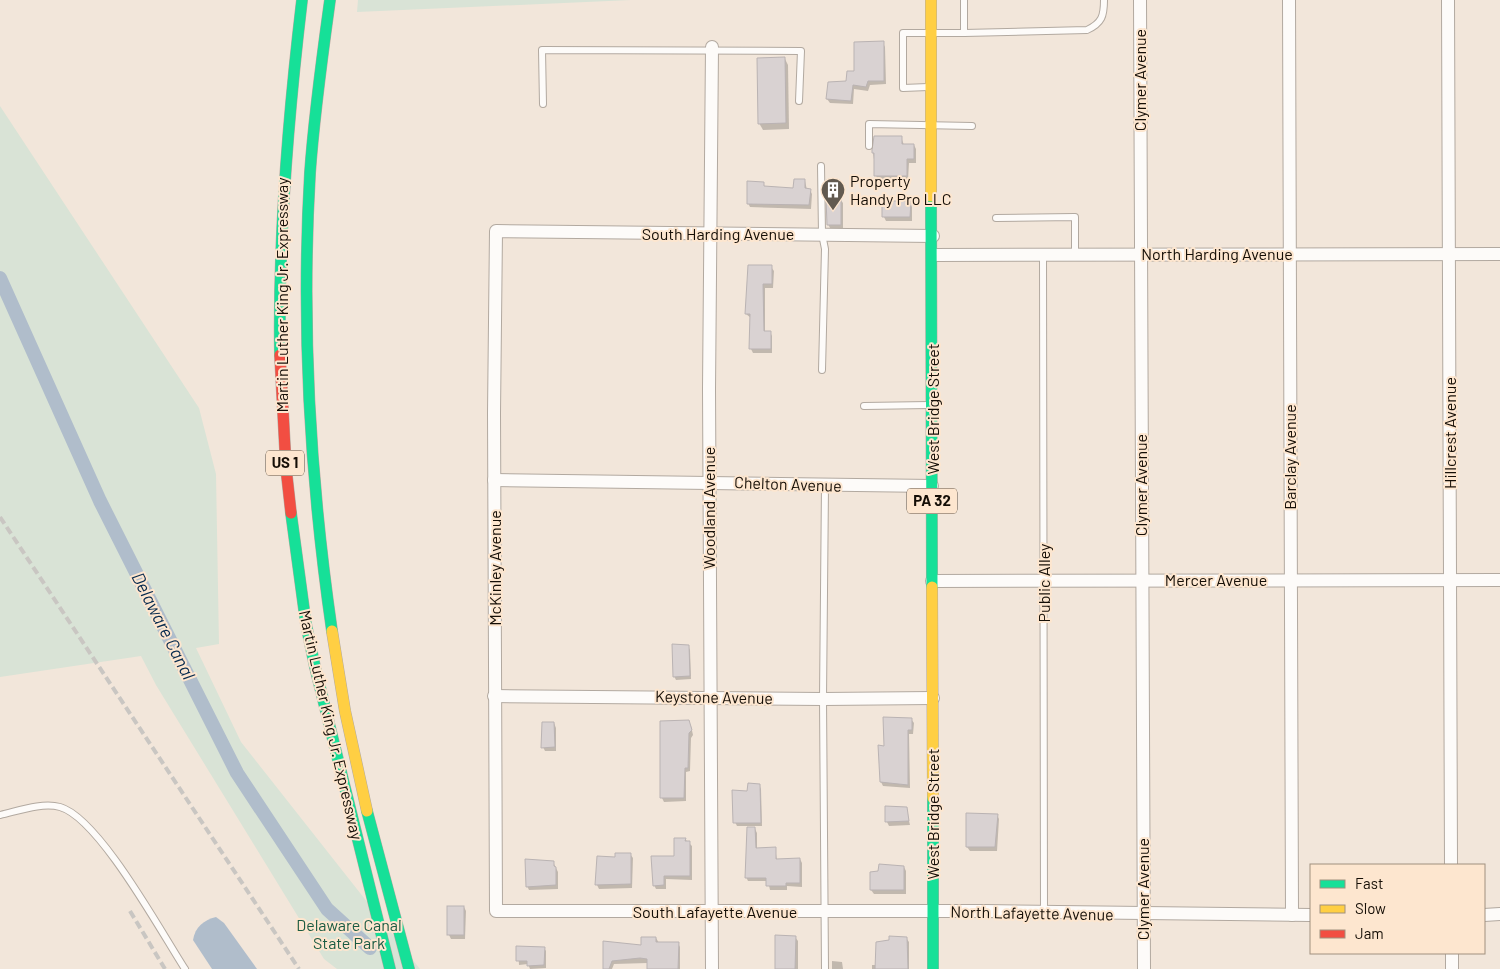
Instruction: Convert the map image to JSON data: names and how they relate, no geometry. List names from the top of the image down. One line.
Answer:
{"streets":{"main road":["Martin Luther King Jr. Expressway","West Bridge Street","US 1","PA 32"],"street":["Clymer Avenue","South Harding Avenue","North Harding Avenue","Hillcrest Avenue","Barclay Avenue","Chelton Avenue","Woodland Avenue","McKinley Avenue","Mercer Avenue","Keystone Avenue","South Lafayette Avenue","North Lafayette Avenue"],"lane":["Public Alley"]},"crossings":[["Clymer Avenue","North Harding Avenue"],["Clymer Avenue","Mercer Avenue"],["Clymer Avenue","North Lafayette Avenue"],["South Harding Avenue","West Bridge Street"],["South Harding Avenue","Woodland Avenue"],["South Harding Avenue","McKinley Avenue"],["North Harding Avenue","West Bridge Street"],["North Harding Avenue","Hillcrest Avenue"],["North Harding Avenue","Barclay Avenue"],["North Harding Avenue","Public Alley"],["West Bridge Street","Chelton Avenue"],["West Bridge Street","Mercer Avenue"],["West Bridge Street","Keystone Avenue"],["West Bridge Street","South Lafayette Avenue"],["West Bridge Street","North Lafayette Avenue"],["Hillcrest Avenue","Mercer Avenue"],["Barclay Avenue","Mercer Avenue"],["Barclay Avenue","North Lafayette Avenue"],["Chelton Avenue","Woodland Avenue"],["Chelton Avenue","McKinley Avenue"],["Woodland Avenue","Keystone Avenue"],["Woodland Avenue","South Lafayette Avenue"],["McKinley Avenue","Keystone Avenue"],["McKinley Avenue","South Lafayette Avenue"],["Mercer Avenue","Public Alley"],["Public Alley","North Lafayette Avenue"],["South Lafayette Avenue","North Lafayette Avenue"]],"water":["Delaware Canal"],"parks":["Delaware Canal State Park"],"places":{"building":["Property Handy Pro LLC"]},"legend":["Fast","Slow","Jam"]}
